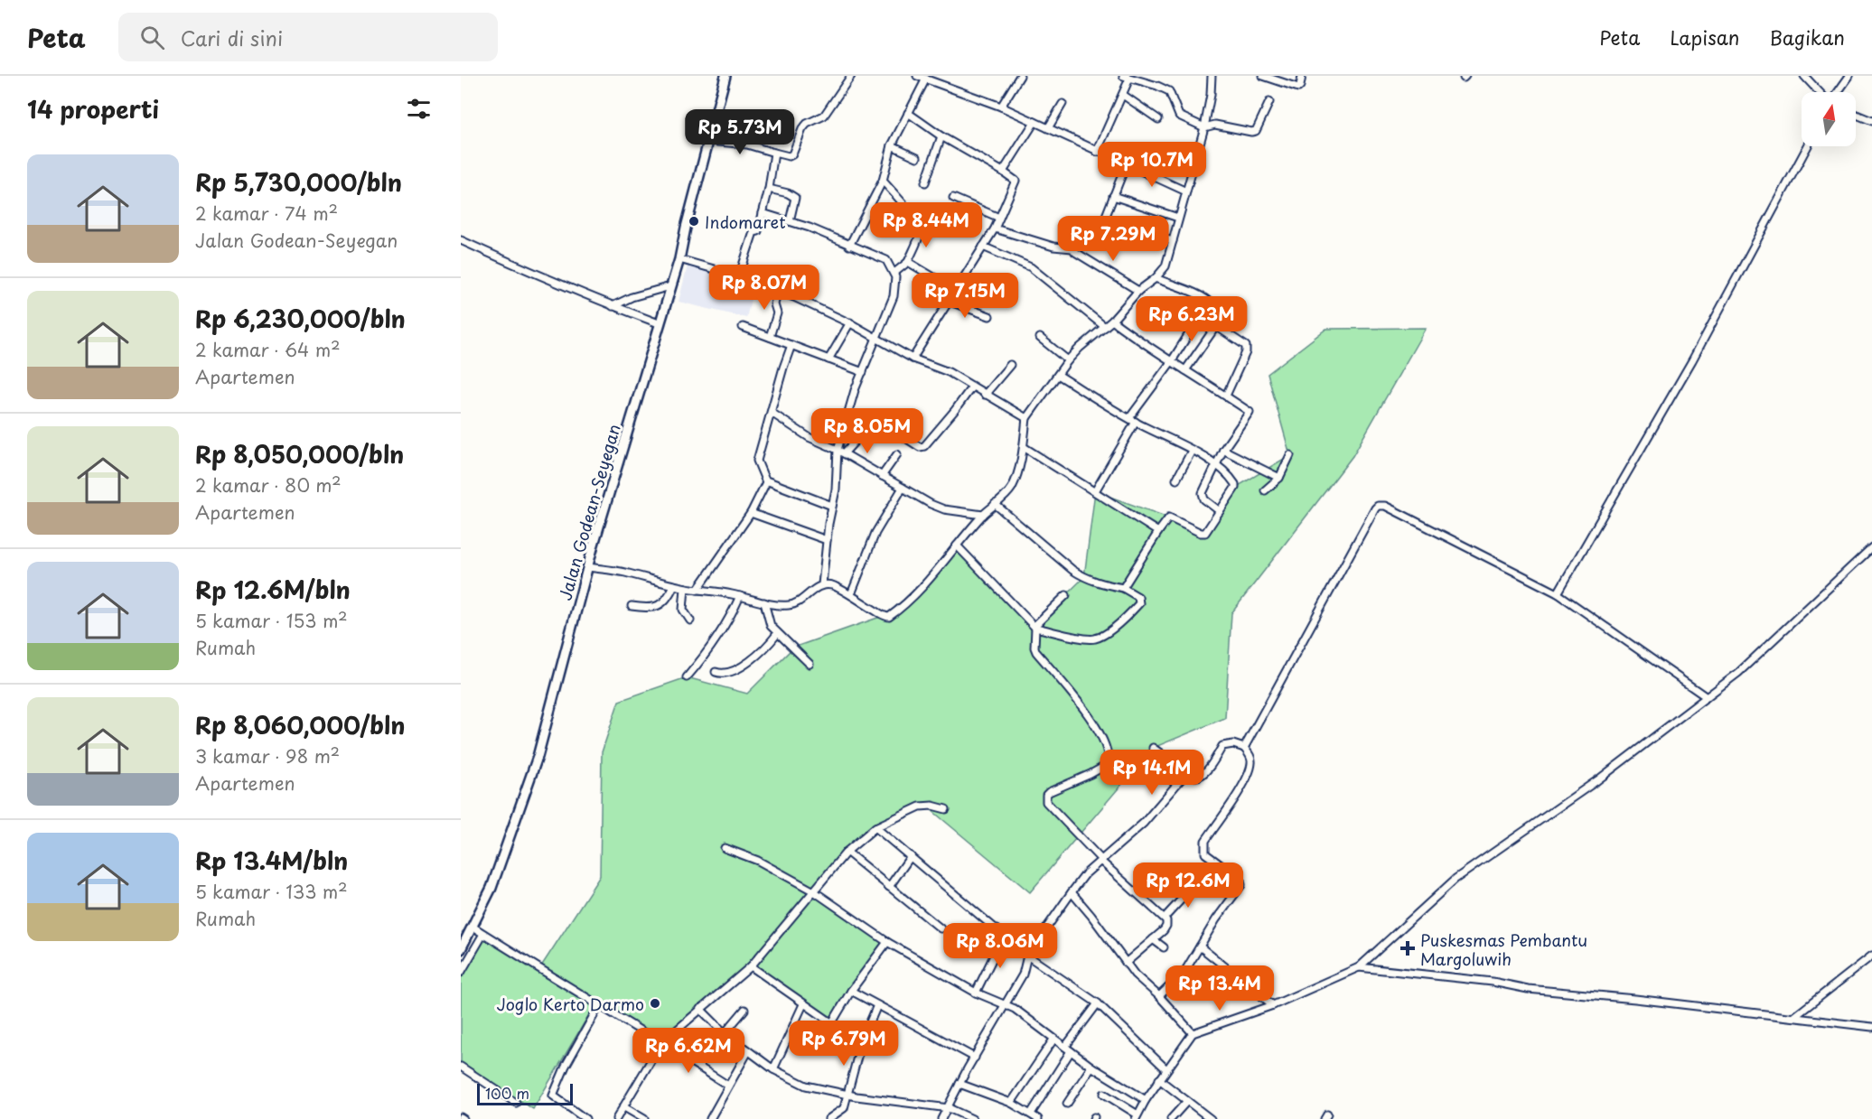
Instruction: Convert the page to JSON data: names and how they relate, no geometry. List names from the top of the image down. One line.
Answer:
{"streets":{"main road":["Jalan Godean-Seyegan"]},"places":{"other":["Indomaret","Joglo Kerto Darmo"],"health":["Puskesmas Pembantu Margoluwih"]},"scale_bar":"100 m","north":"top","page":{"header":"Peta","search":"Cari di sini","nav":["Peta","Lapisan","Bagikan"],"heading":"14 properti","price":["Rp 5.73M","Rp 10.7M","Rp 8.44M","Rp 7.29M","Rp 8.07M","Rp 7.15M","Rp 6.23M","Rp 8.05M","Rp 14.1M","Rp 12.6M","Rp 8.06M","Rp 13.4M","Rp 6.79M","Rp 6.62M"],"list":[{"name":"Rp 5,730,000/bln","note":"2 kamar · 74 m² · Jalan Godean-Seyegan"},{"name":"Rp 6,230,000/bln","note":"2 kamar · 64 m² · Apartemen"},{"name":"Rp 8,050,000/bln","note":"2 kamar · 80 m² · Apartemen"},{"name":"Rp 12.6M/bln","note":"5 kamar · 153 m² · Rumah"},{"name":"Rp 8,060,000/bln","note":"3 kamar · 98 m² · Apartemen"},{"name":"Rp 13.4M/bln","note":"5 kamar · 133 m² · Rumah"}],"scale":"100 m"}}
